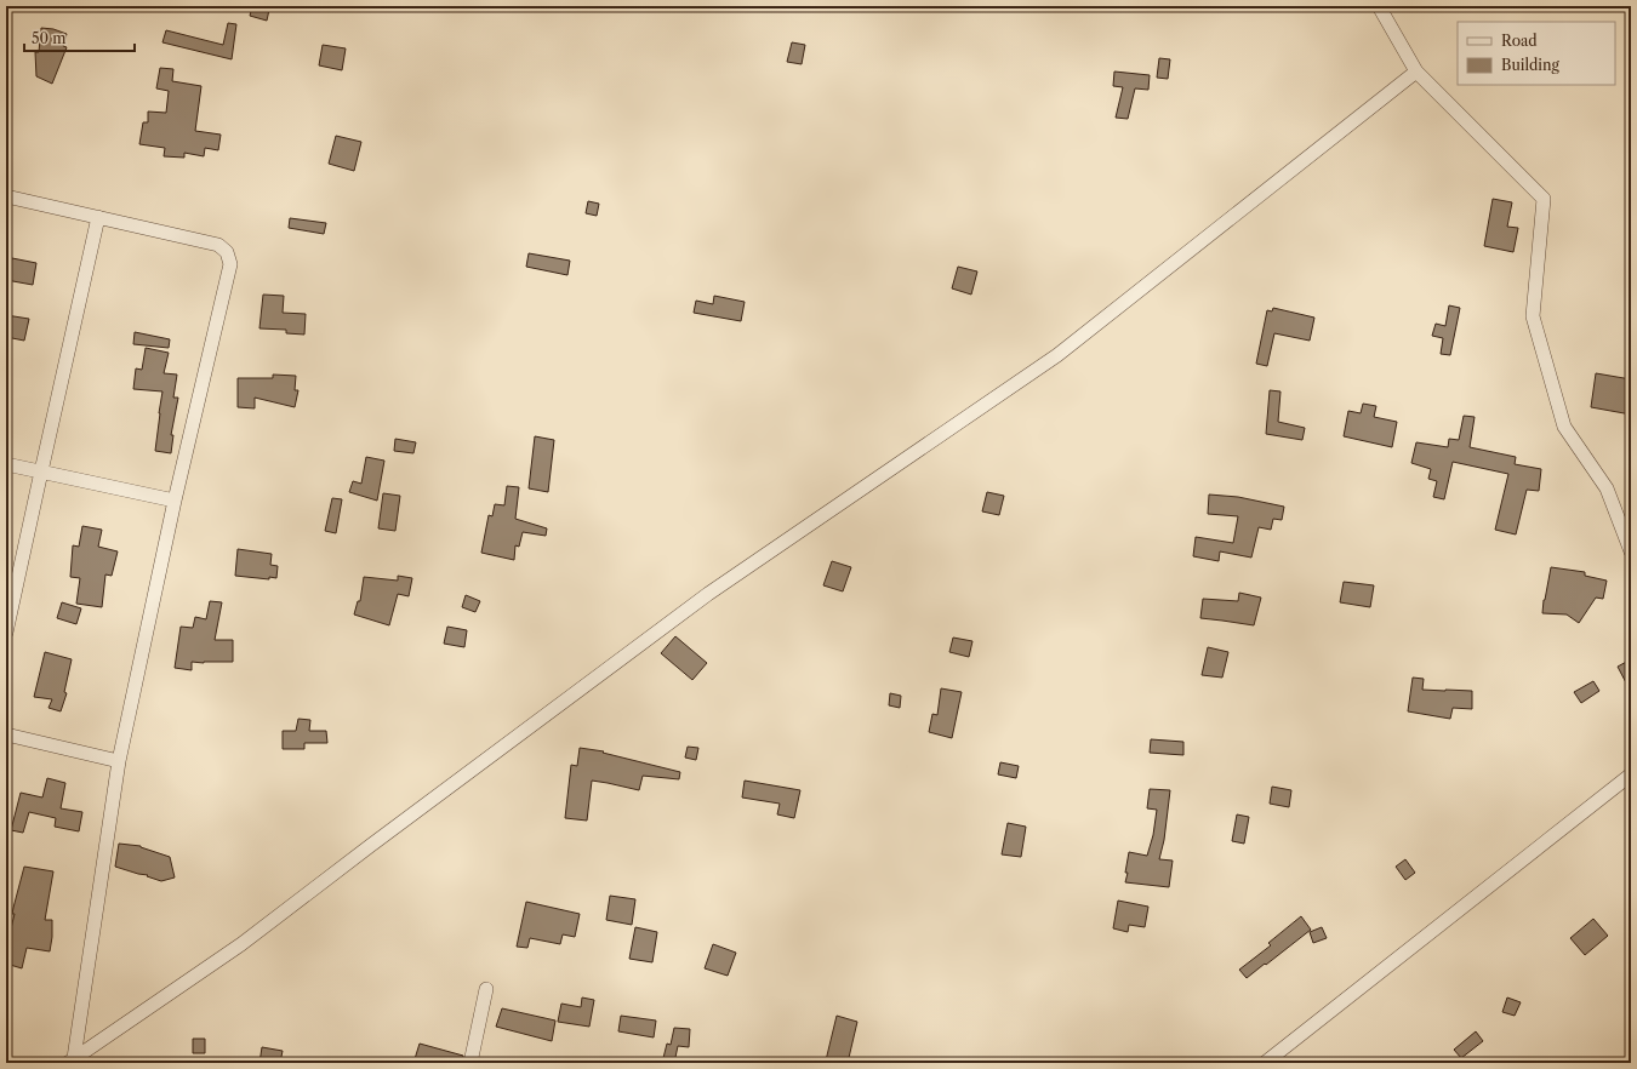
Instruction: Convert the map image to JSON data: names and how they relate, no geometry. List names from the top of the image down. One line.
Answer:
{"legend":["Road","Building"],"scale_bar":"50 m"}
